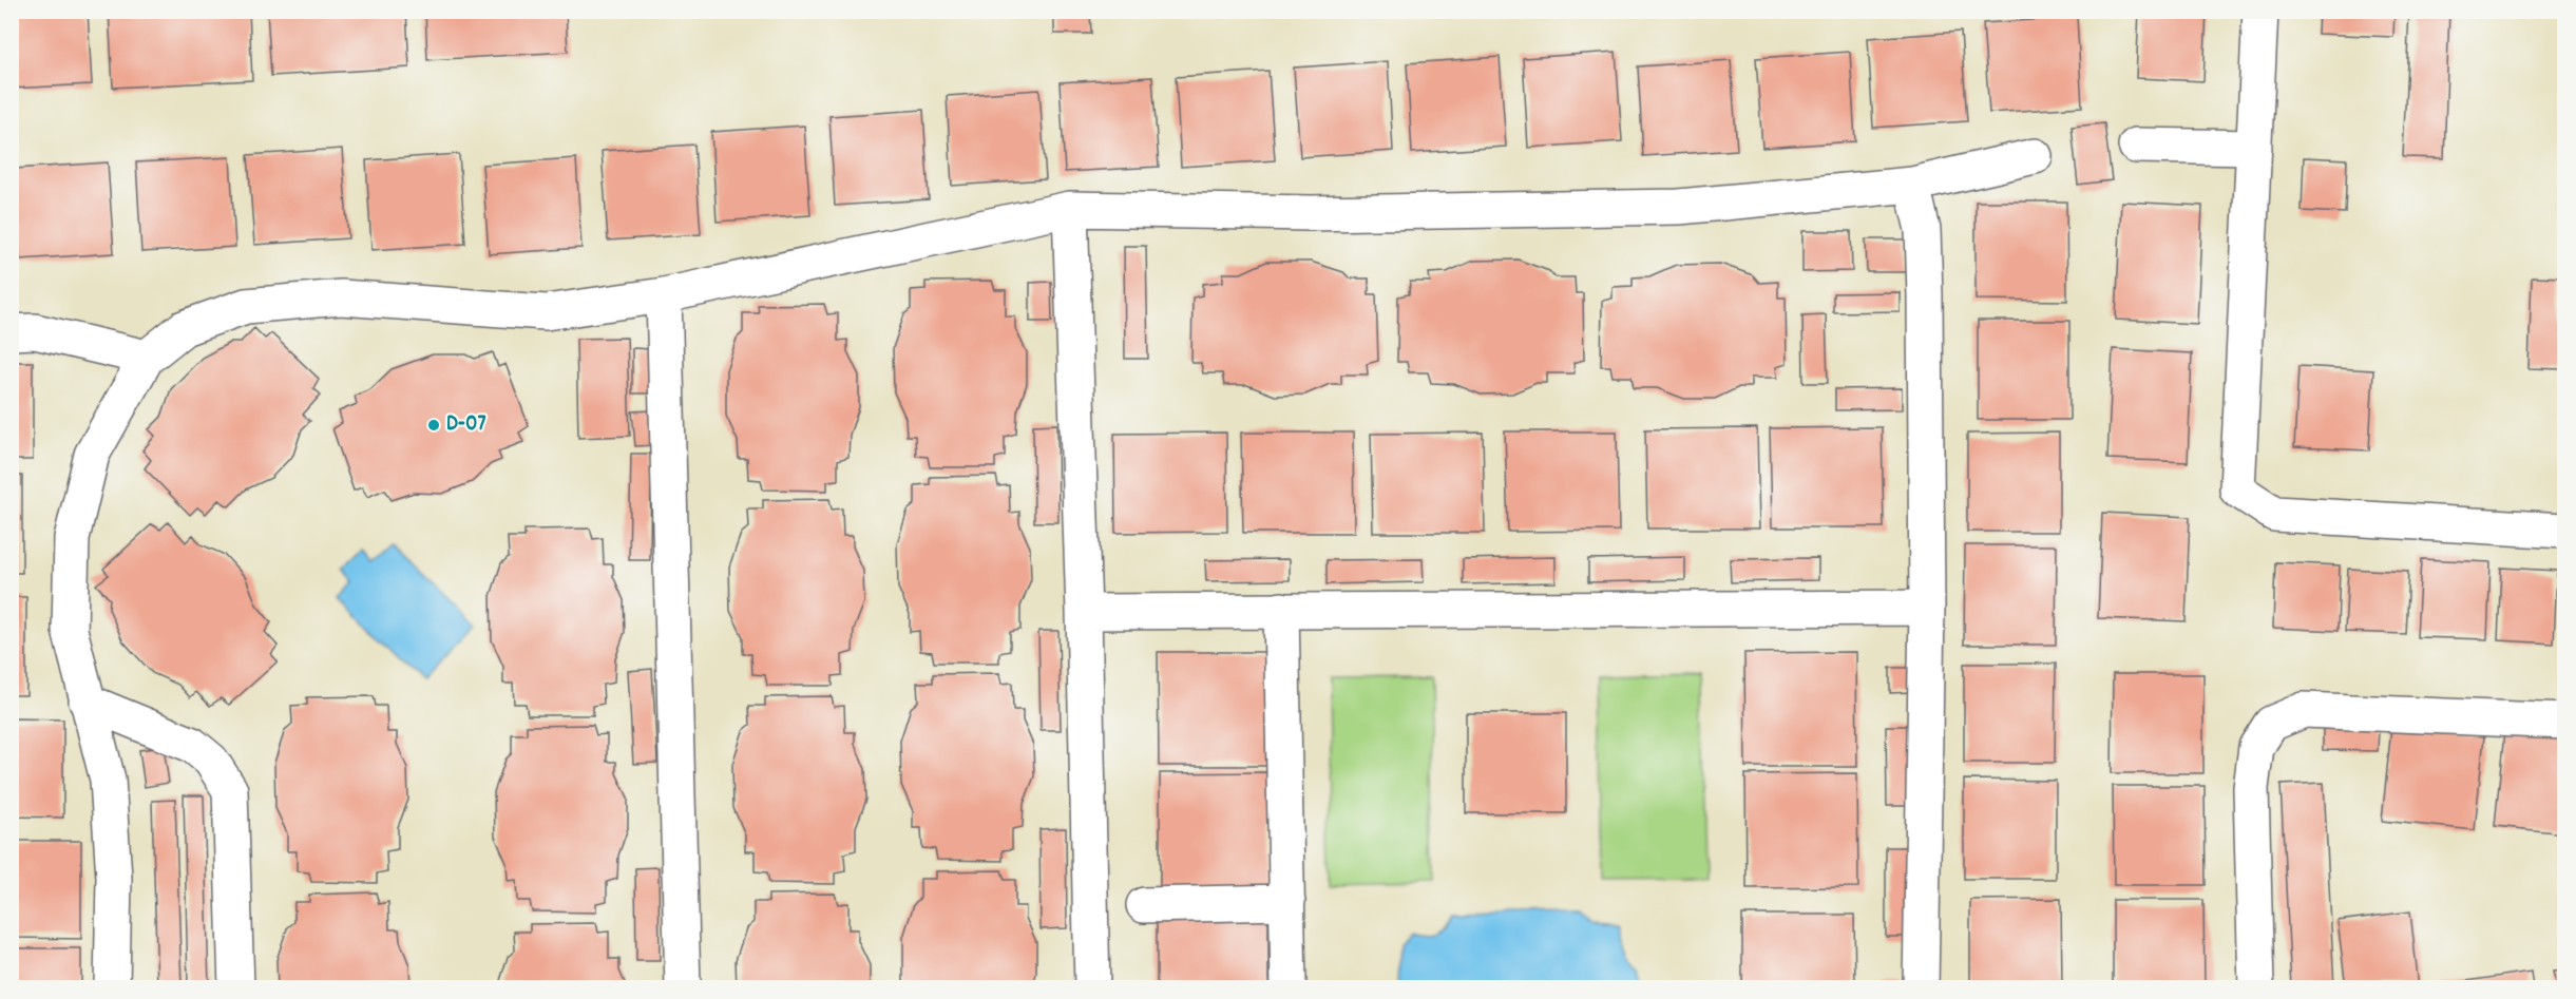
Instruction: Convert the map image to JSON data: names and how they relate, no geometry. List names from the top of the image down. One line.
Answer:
{"places":["D-07"]}
